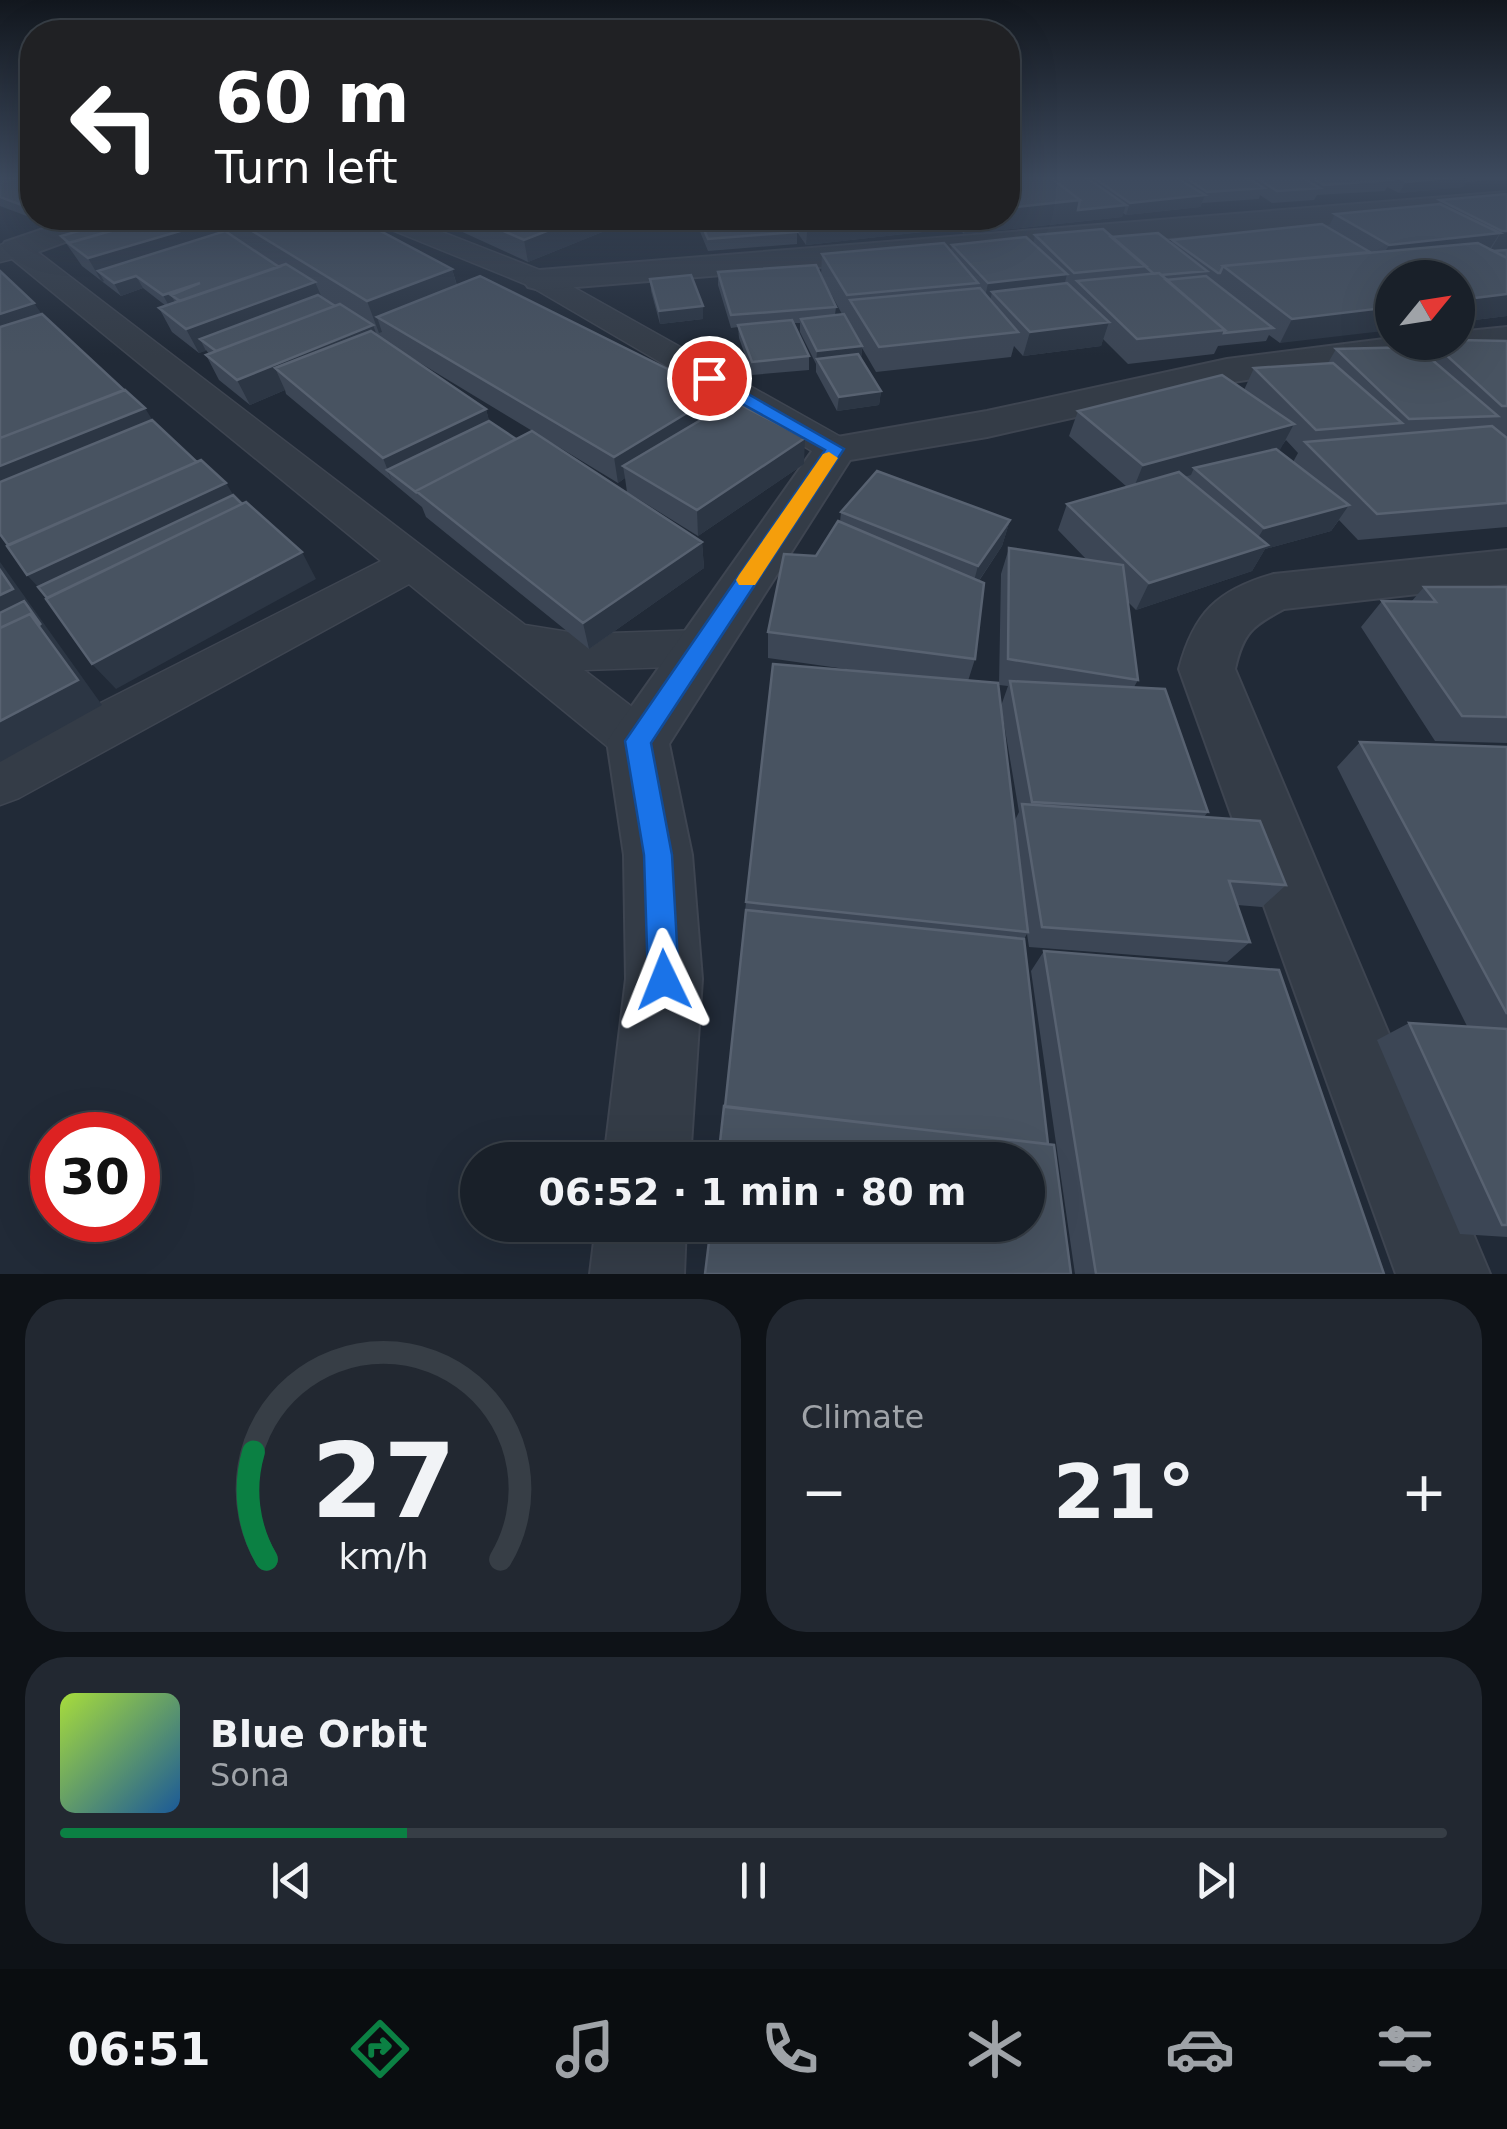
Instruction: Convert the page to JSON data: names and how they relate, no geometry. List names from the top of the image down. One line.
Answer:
{"north":"top right","page":{"turn":["60 m","Turn left"],"limit":"30","trip":"06:52 · 1 min · 80 m","tile":"Climate","heat":["−","21°","+"],"song":["Blue Orbit","Sona"],"tabs":"06:51","gauge":["27","km/h"]}}
